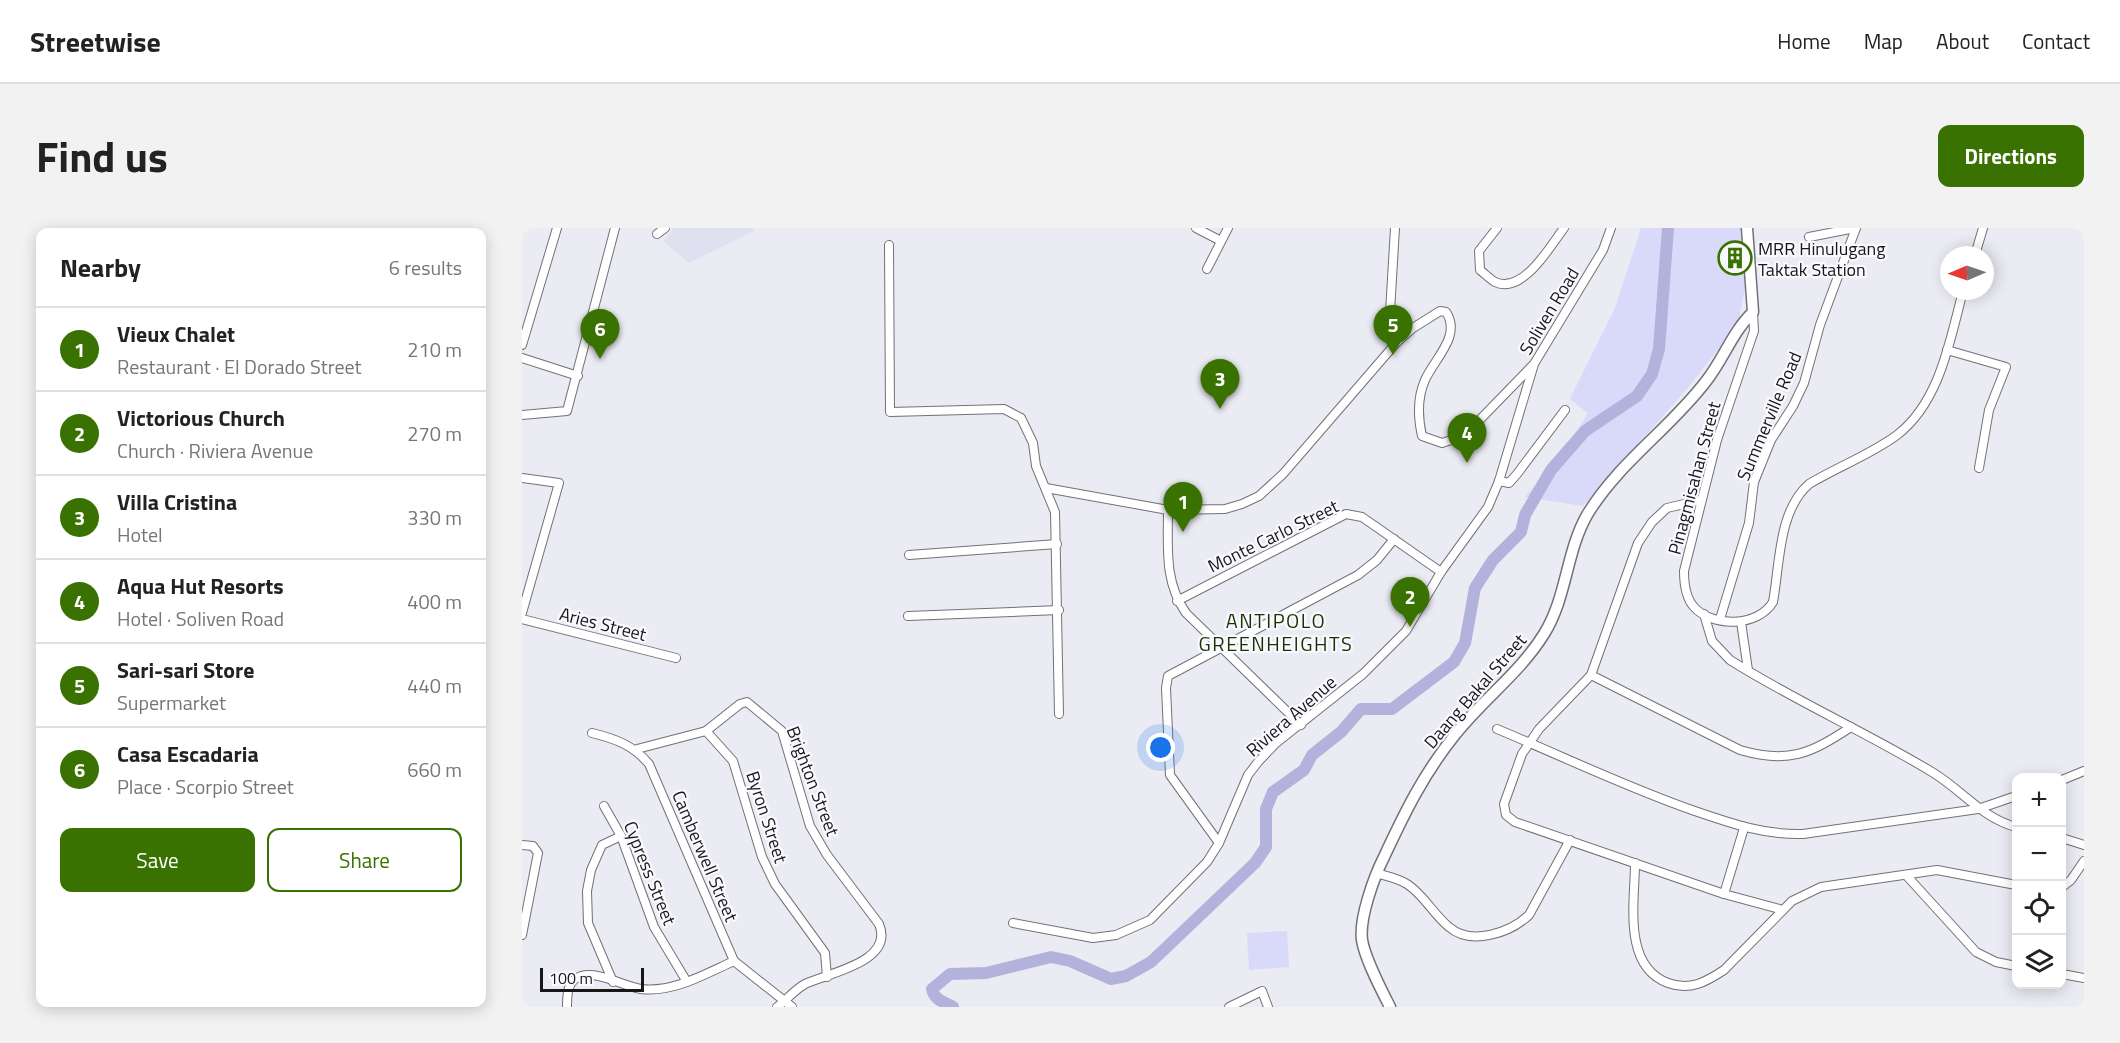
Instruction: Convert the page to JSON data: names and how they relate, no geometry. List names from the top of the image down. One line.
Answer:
{"streets":{"street":["Soliven Road","Summerville Road","Pinagmisahan Street","Monte Carlo Street","Aries Street","Daang Bakal Street","Riviera Avenue","Brighton Street","Byron Street","Camberwell Street","Cypress Street"]},"crossings":[["Soliven Road","Monte Carlo Street"],["Soliven Road","Riviera Avenue"],["Pinagmisahan Street","Daang Bakal Street"],["Monte Carlo Street","Riviera Avenue"],["Brighton Street","Byron Street"]],"districts":["ANTIPOLO GREENHEIGHTS"],"places":{"building":["MRR Hinulugang Taktak Station"]},"scale_bar":"100 m","north":"left","page":{"header":"Streetwise","nav":["Home","Map","About","Contact"],"title":"Find us","buttons":["Directions",["Save","Share"]],"heading":["Nearby","6 results"],"pins":["5","6","3","4","1","2"],"list":[{"mark":"1","name":"Vieux Chalet","note":"Restaurant · El Dorado Street","value":"210 m"},{"mark":"2","name":"Victorious Church","note":"Church · Riviera Avenue","value":"270 m"},{"mark":"3","name":"Villa Cristina","note":"Hotel","value":"330 m"},{"mark":"4","name":"Aqua Hut Resorts","note":"Hotel · Soliven Road","value":"400 m"},{"mark":"5","name":"Sari-sari Store","note":"Supermarket","value":"440 m"},{"mark":"6","name":"Casa Escadaria","note":"Place · Scorpio Street","value":"660 m"}],"map_buttons":["+","−"],"scale":"100 m"}}
